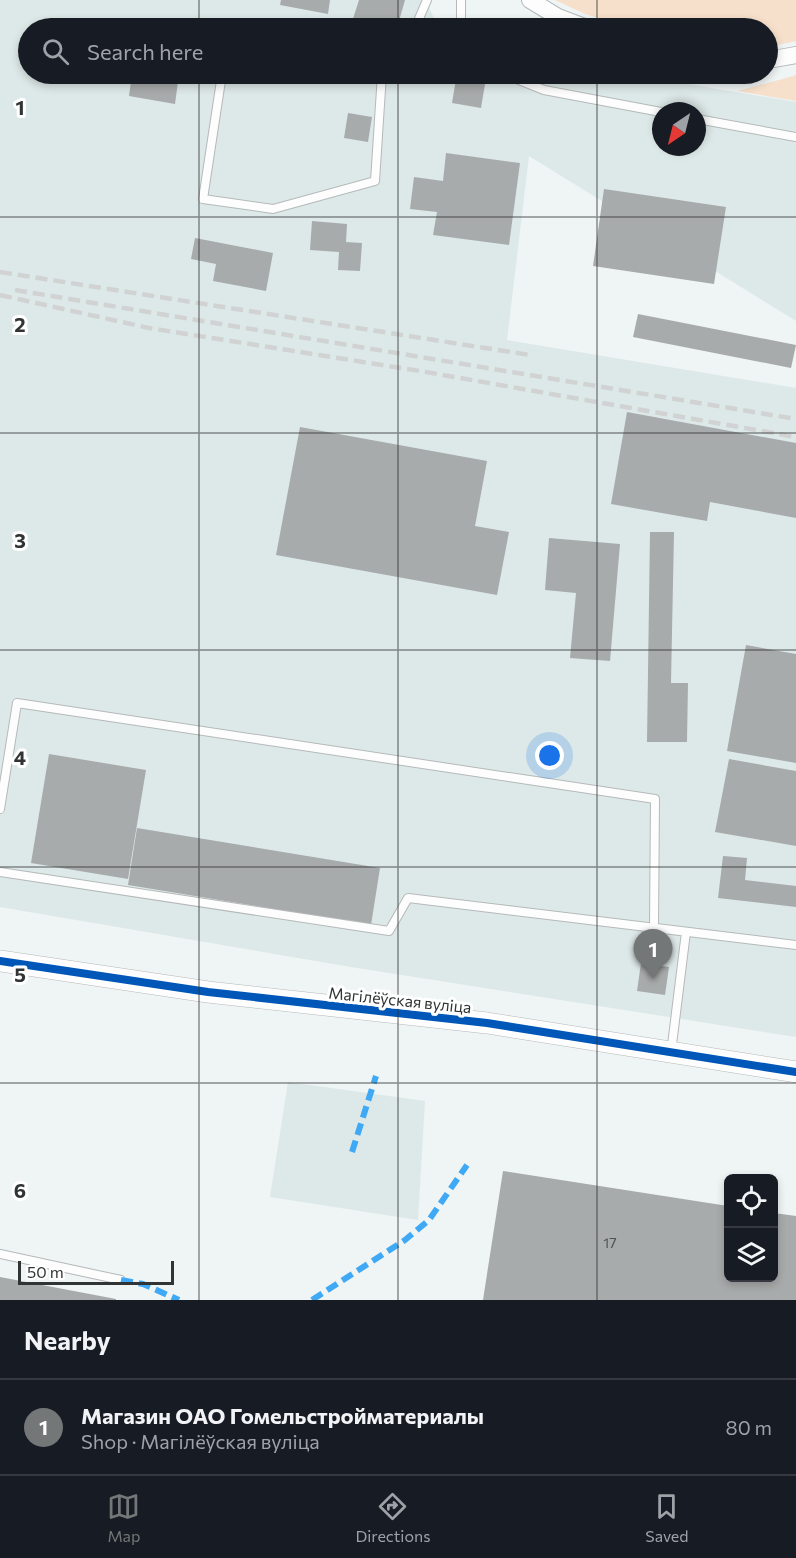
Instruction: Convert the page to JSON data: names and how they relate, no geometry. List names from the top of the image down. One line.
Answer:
{"streets":{"street":["Магілёўская вуліца"]},"house_numbers":["17"],"scale_bar":"50 m","north":"bottom left","page":{"search":"Search here","pins":"1","scale":"50 m","heading":"Nearby","list":[{"mark":"1","name":"Магазин ОАО Гомельстройматериалы","note":"Shop · Магілёўская вуліца","value":"80 m"}],"nav":["Map","Directions","Saved"]},"grid":{"rows":["1","2","3","4","5","6"]}}
